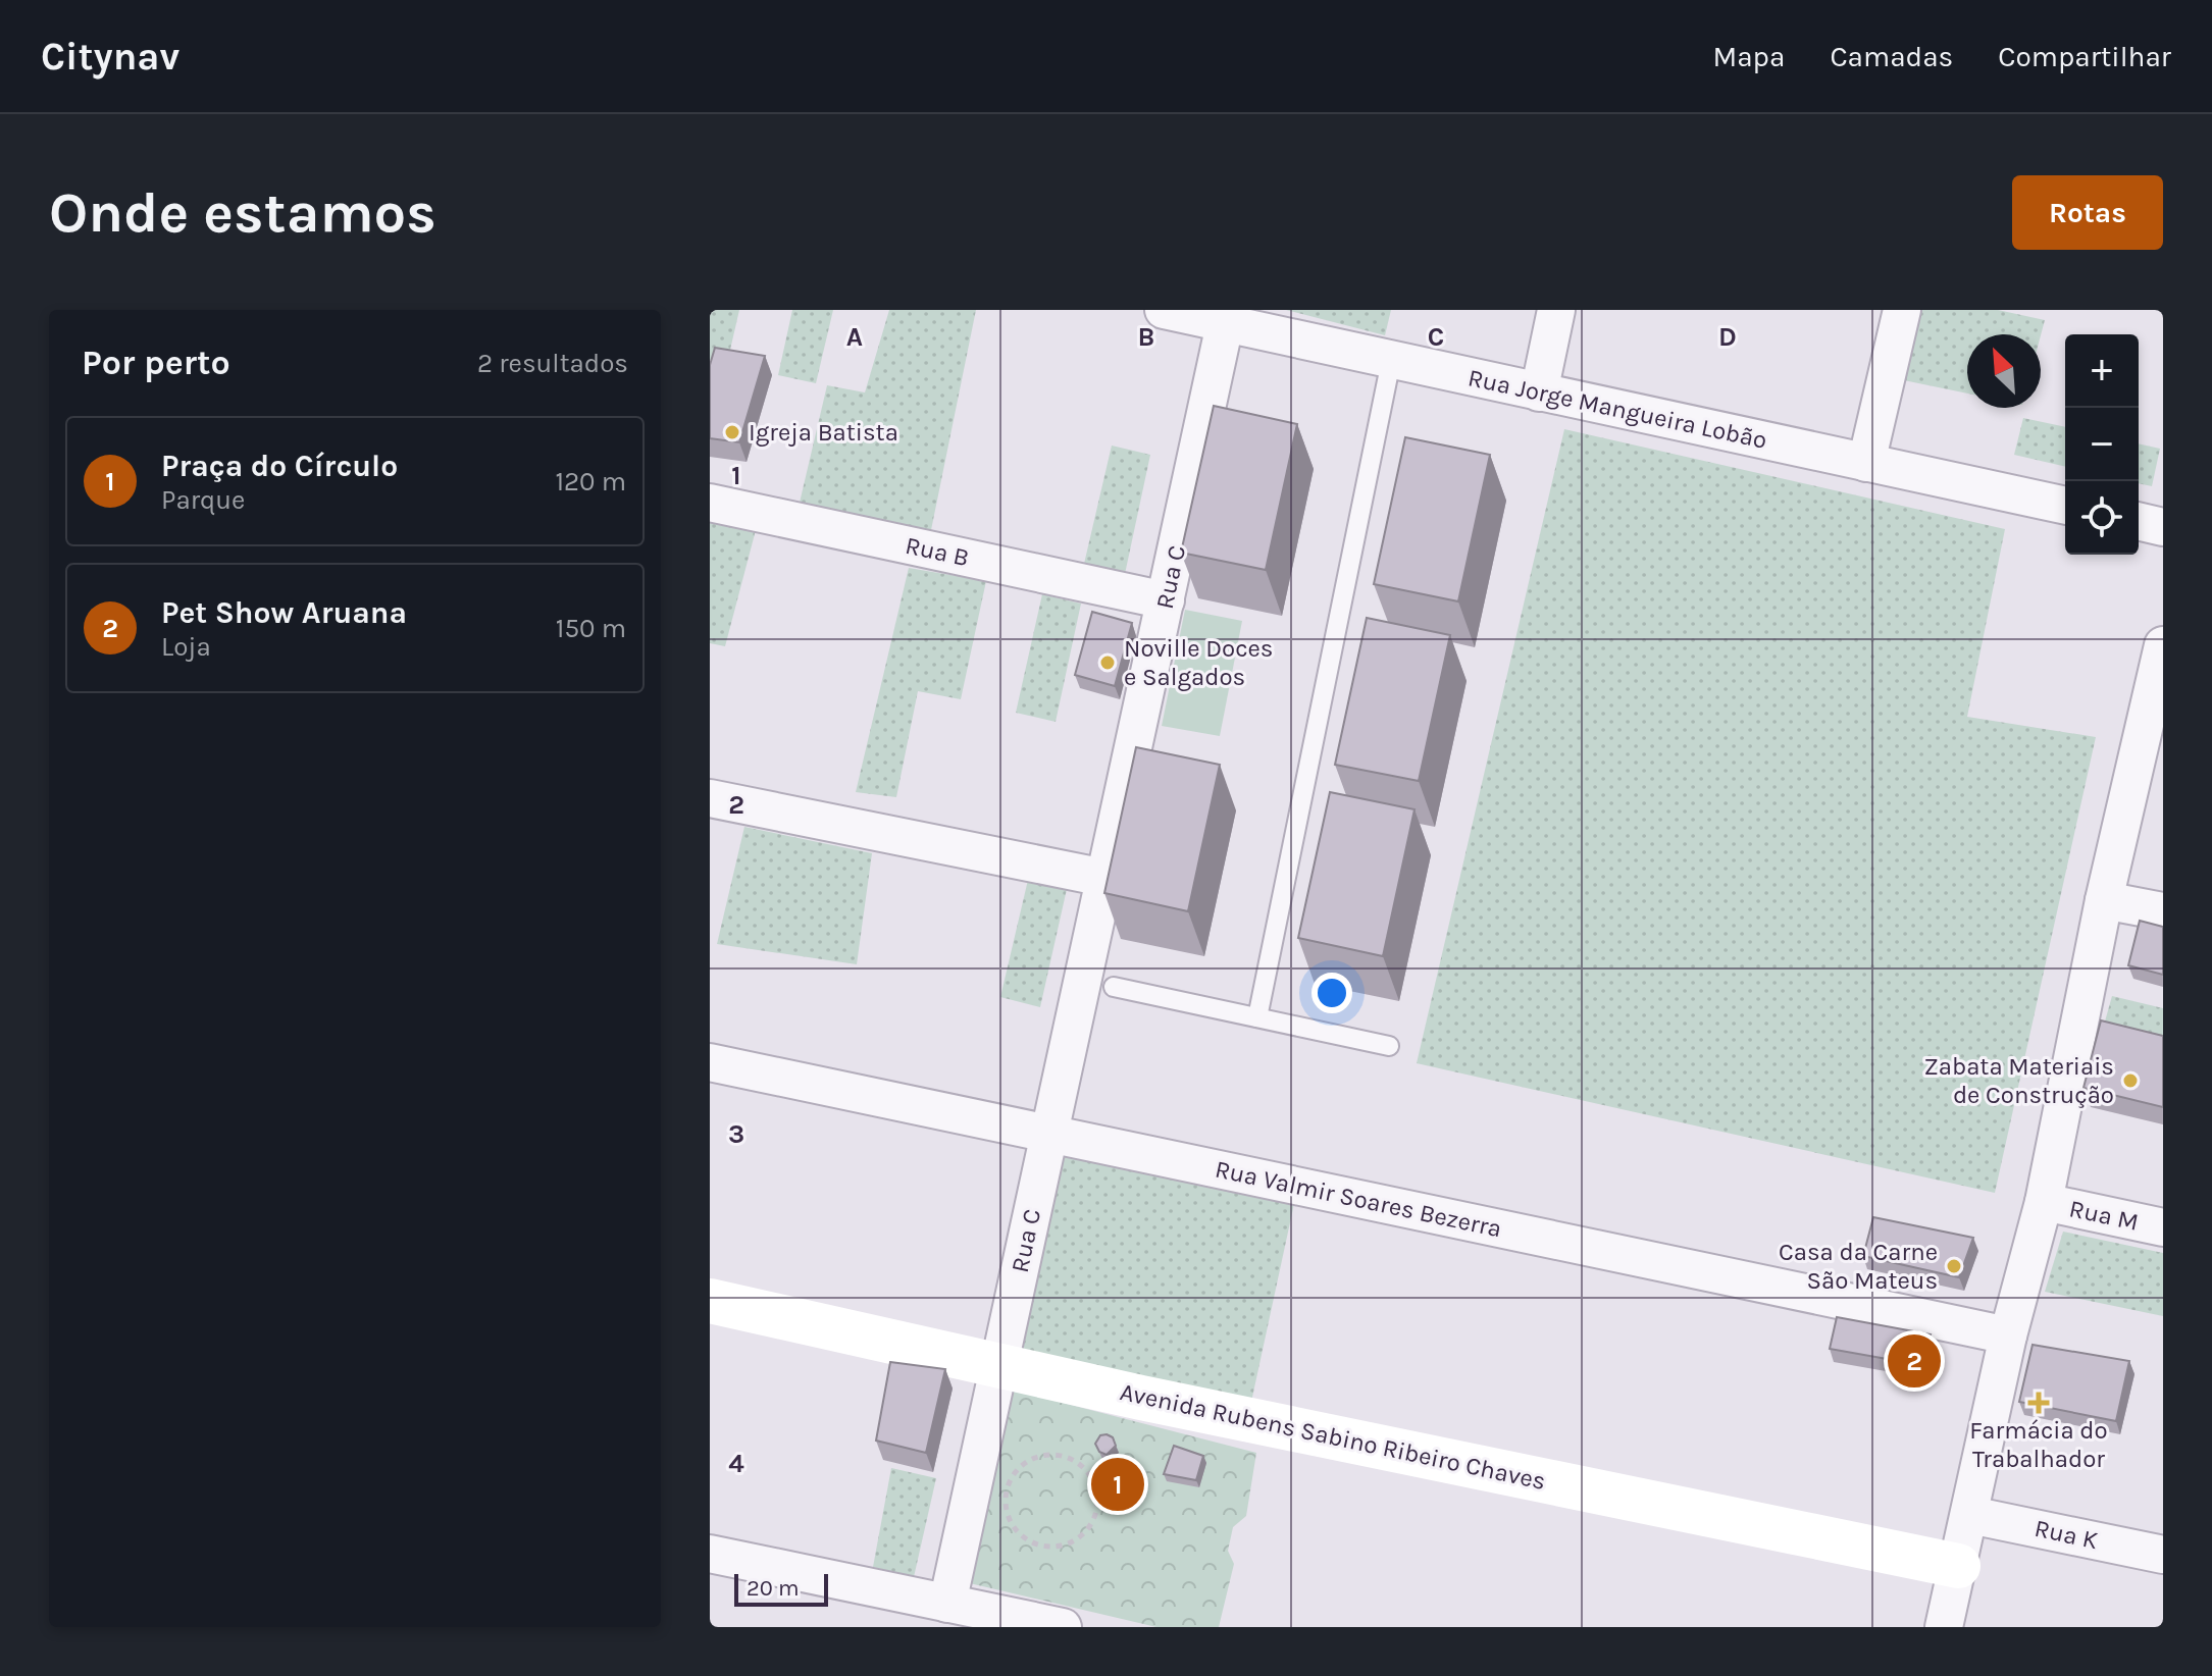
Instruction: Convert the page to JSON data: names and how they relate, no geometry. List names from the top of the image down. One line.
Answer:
{"streets":{"street":["Rua Jorge Mangueira Lobão","Rua B","Rua C","Rua Valmir Soares Bezerra","Rua M","Avenida Rubens Sabino Ribeiro Chaves","Rua K"]},"crossings":[["Rua Jorge Mangueira Lobão","Rua C"],["Rua B","Rua C"],["Rua C","Rua Valmir Soares Bezerra"],["Rua C","Avenida Rubens Sabino Ribeiro Chaves"]],"places":{"other":["Igreja Batista","Noville Doces e Salgados","Zabata Materiais de Construção","Casa da Carne São Mateus"],"health":["Farmácia do Trabalhador"]},"scale_bar":"20 m","north":"top left","page":{"header":"Citynav","nav":["Mapa","Camadas","Compartilhar"],"buttons":"Rotas","title":"Onde estamos","heading":["Por perto","2 resultados"],"map_buttons":["+","−"],"list":[{"mark":"1","name":"Praça do Círculo","note":"Parque","value":"120 m"},{"mark":"2","name":"Pet Show Aruana","note":"Loja","value":"150 m"}],"pins":["2","1"],"scale":"20 m"},"grid":{"columns":["A","B","C","D"],"rows":["1","2","3","4"]}}
